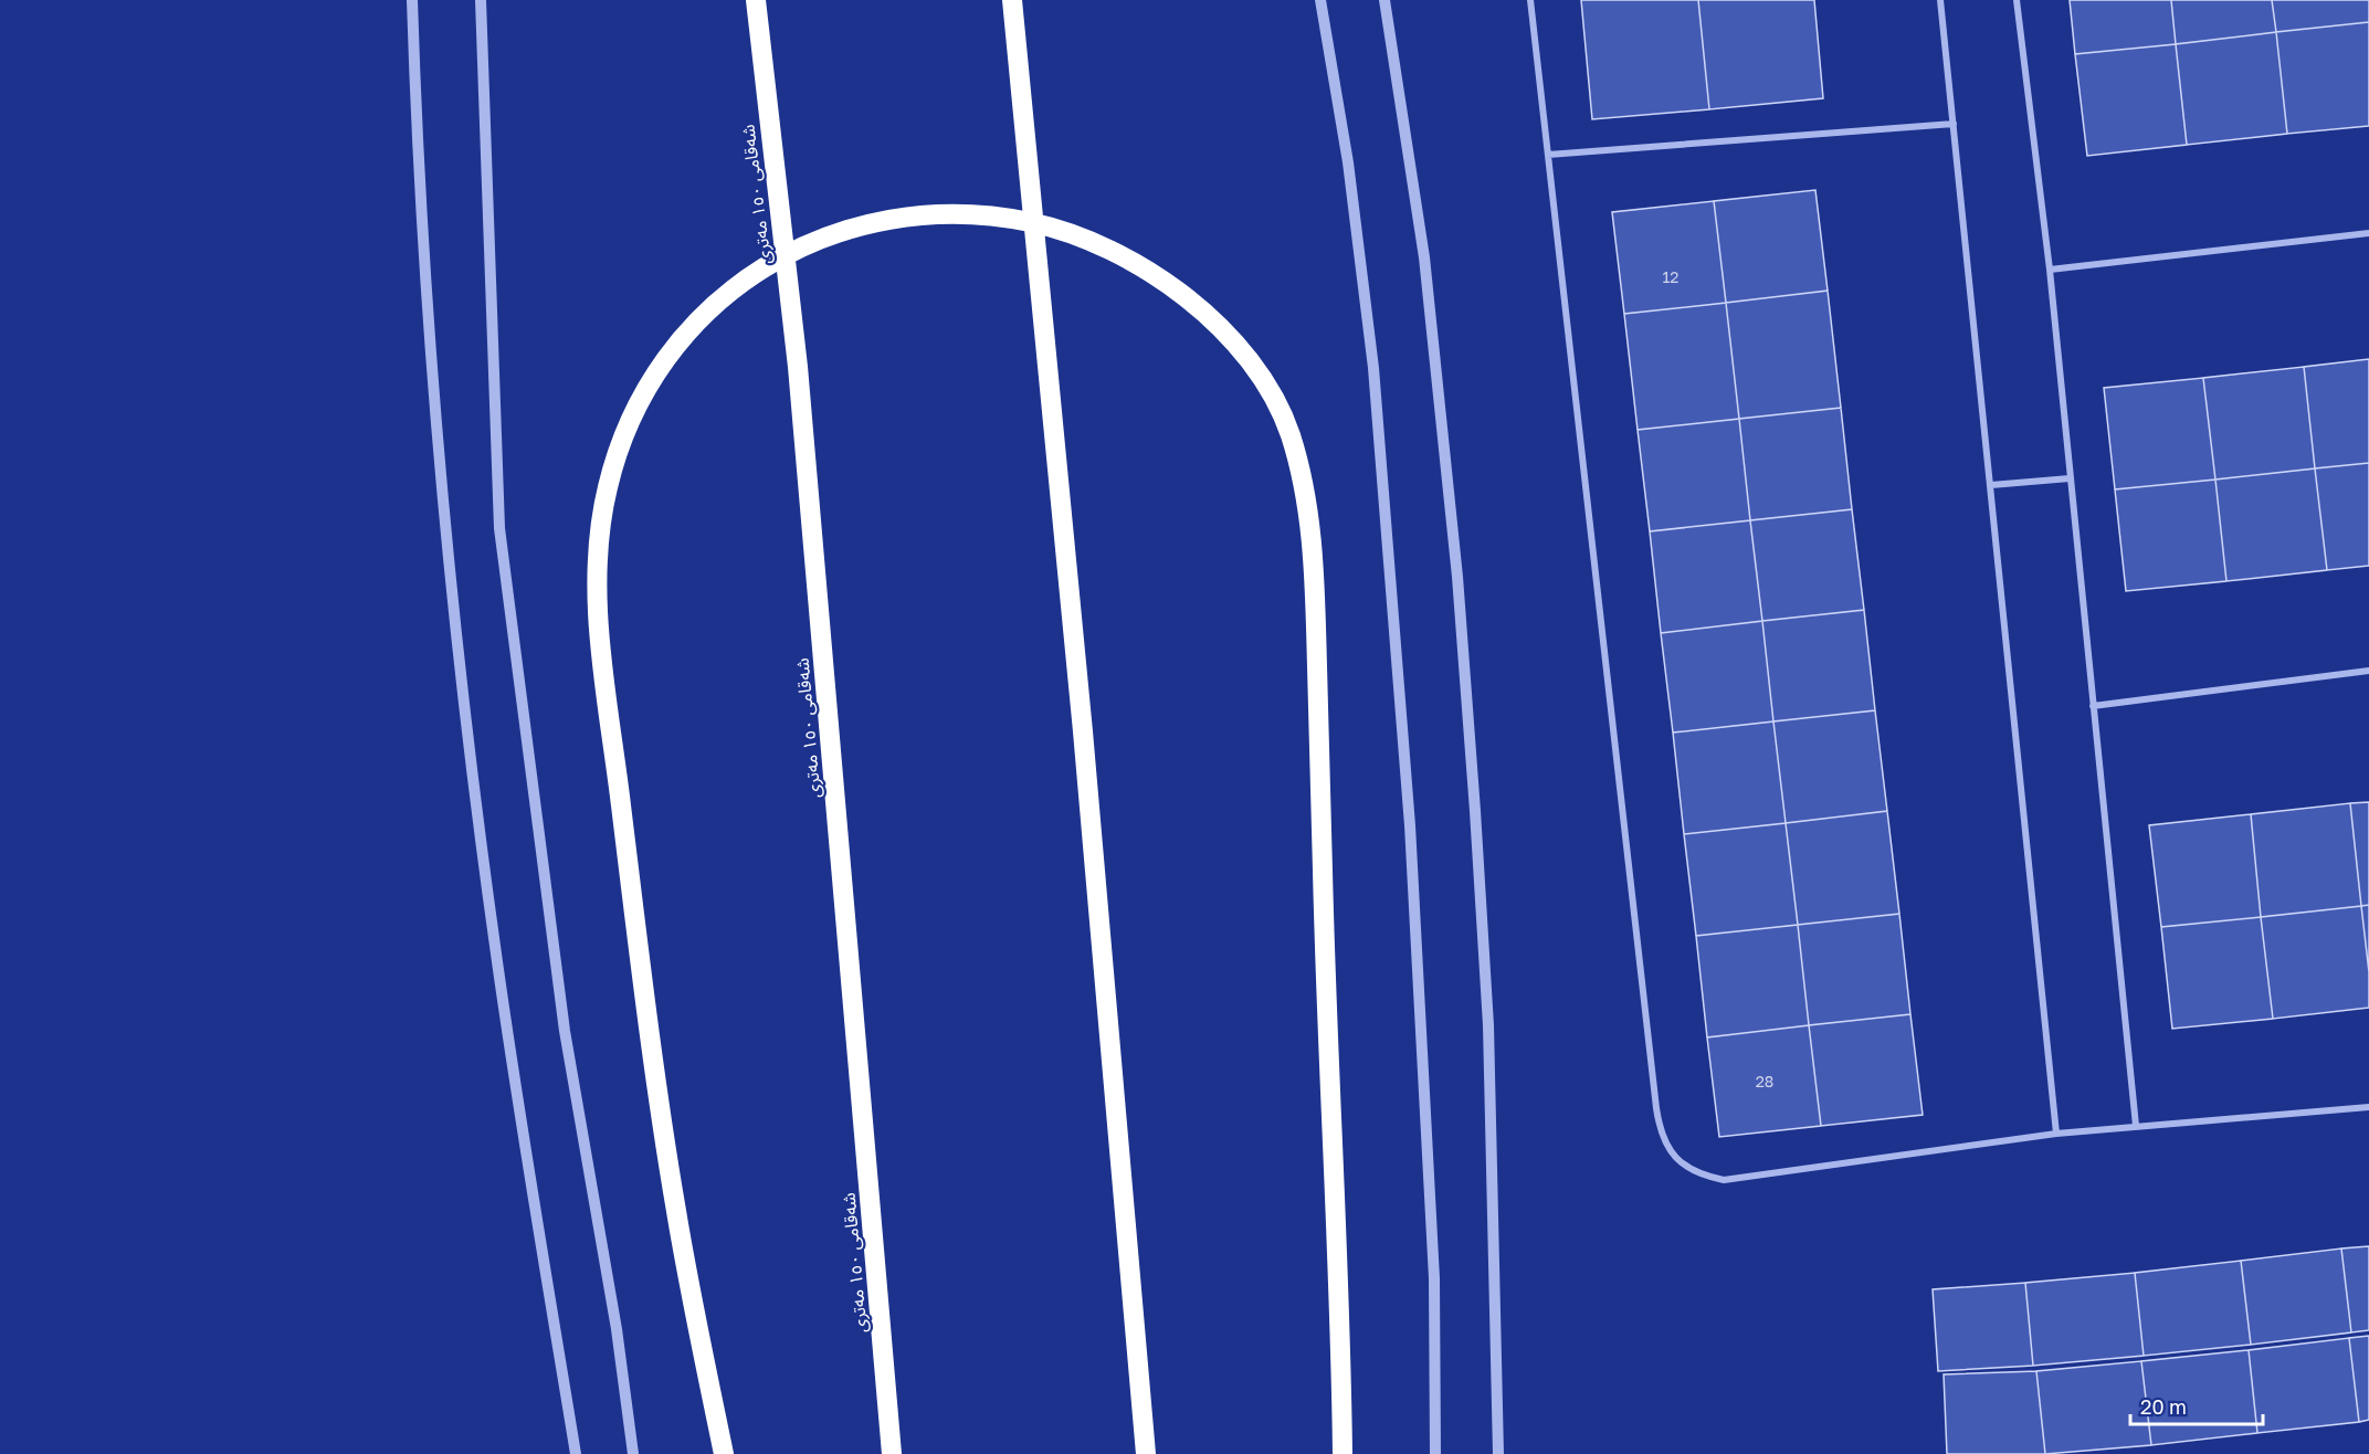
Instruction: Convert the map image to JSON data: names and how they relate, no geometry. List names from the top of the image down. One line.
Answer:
{"streets":{"highway":["شەقامی ١٥٠ مەتری"]},"house_numbers":["12","28"],"scale_bar":"20 m"}
